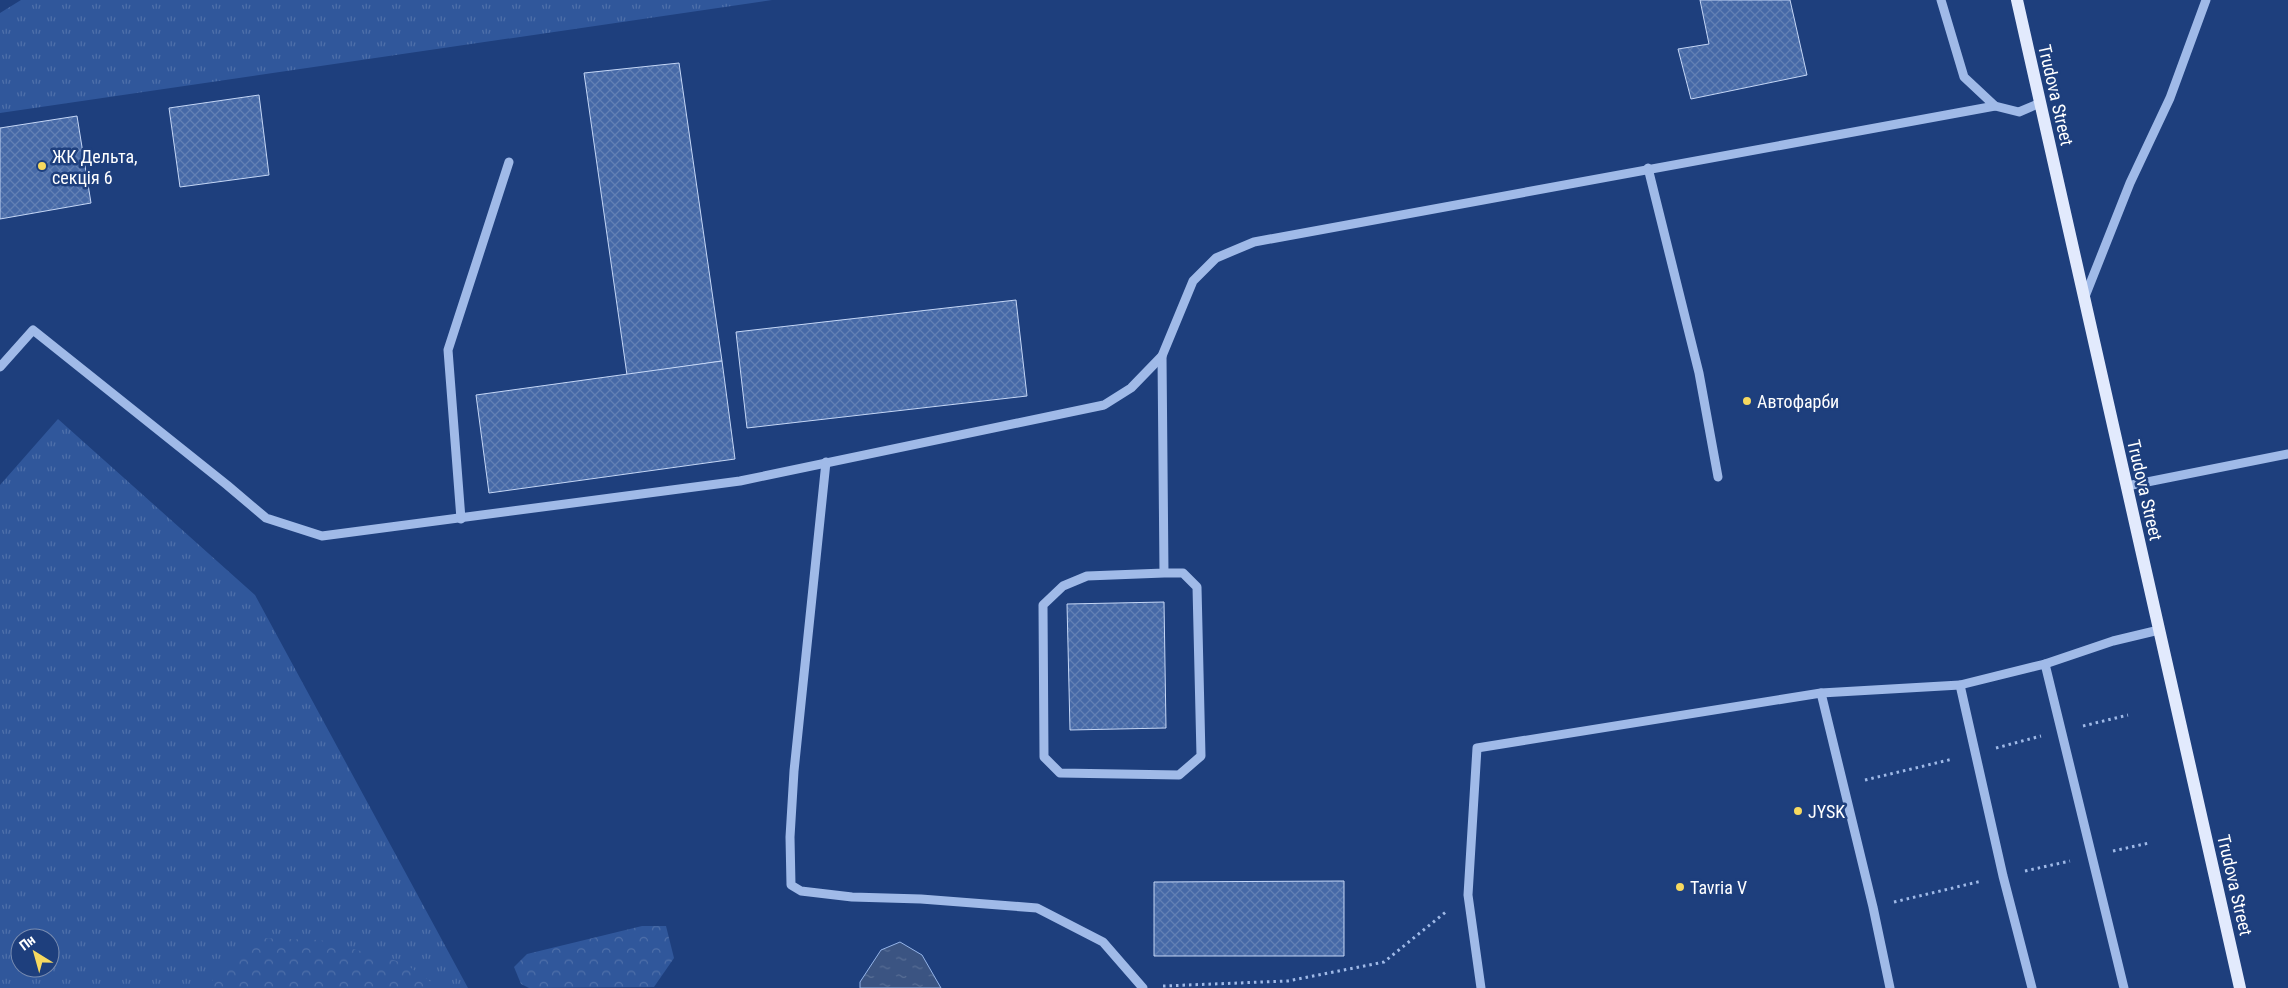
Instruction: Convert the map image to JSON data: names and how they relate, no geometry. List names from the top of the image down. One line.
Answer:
{"streets":{"main road":["Trudova Street"]},"places":["ЖК Дельта, секція 6","Автофарби","JYSK","Tavria V"],"north":"top left"}
